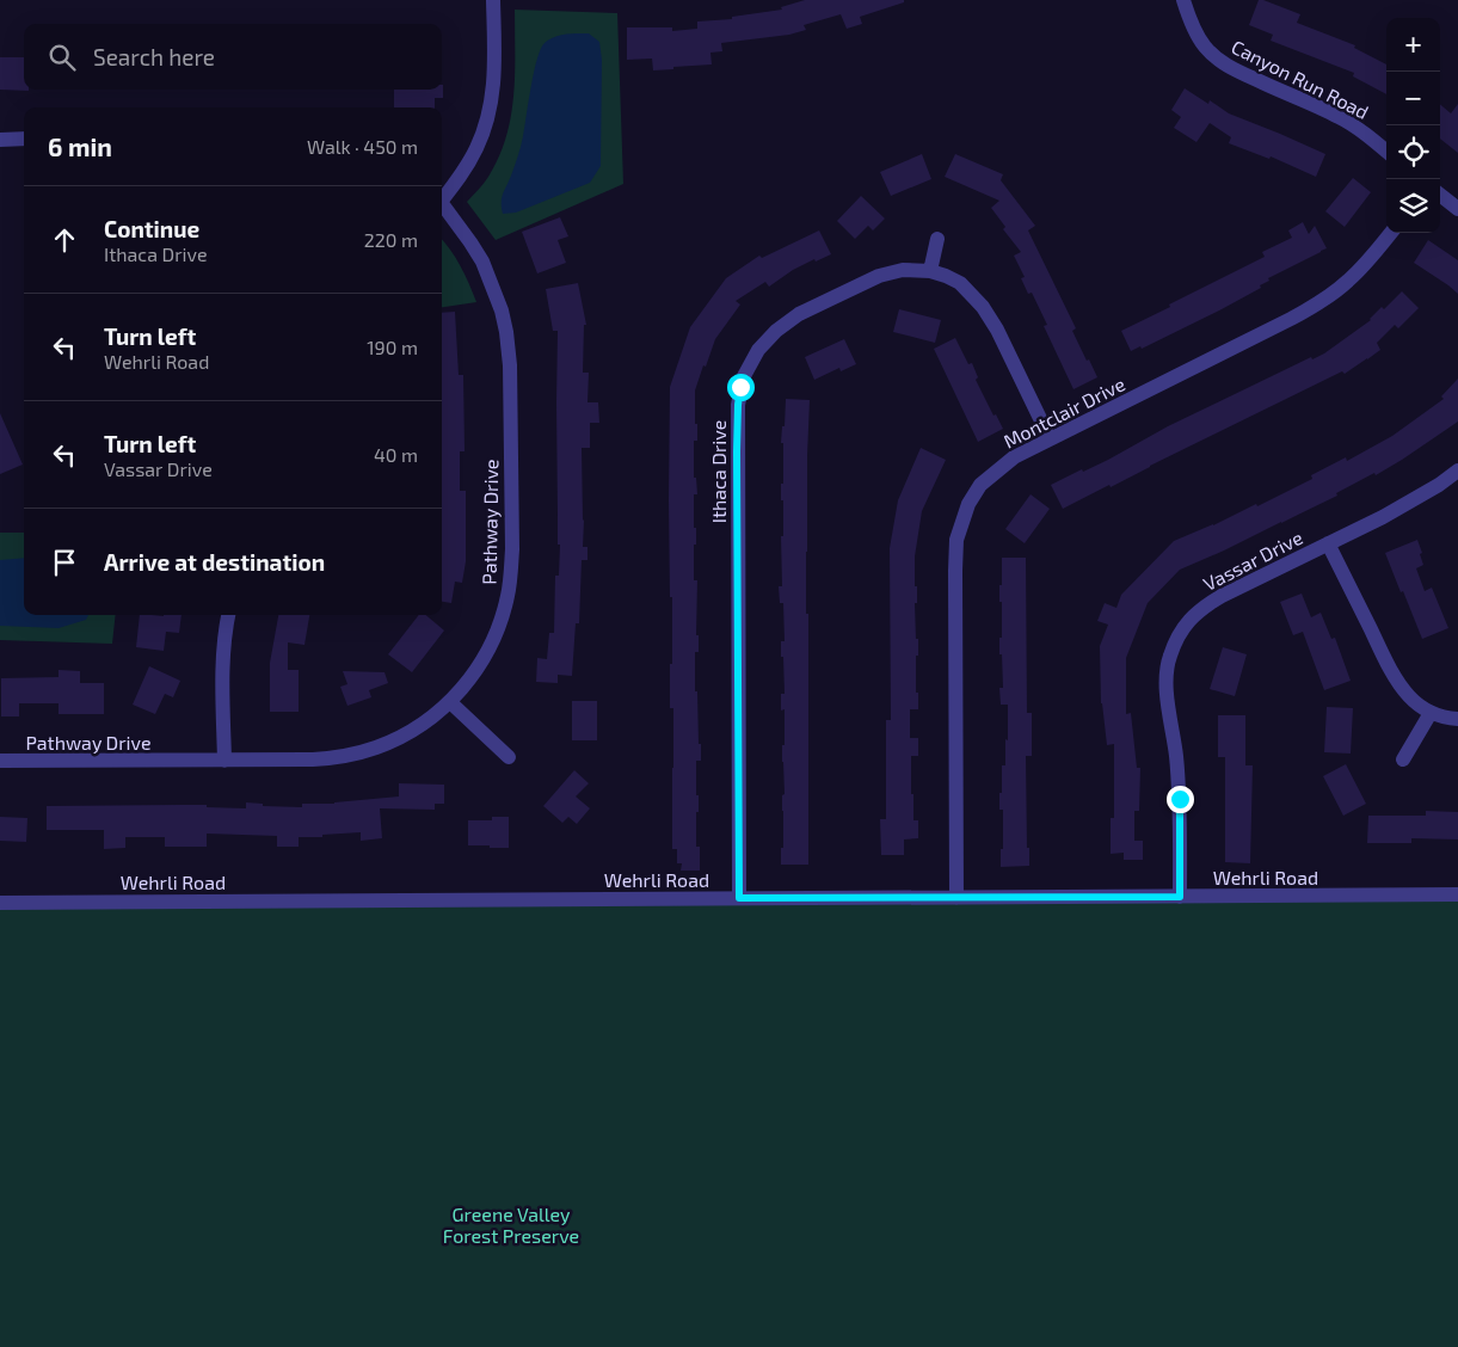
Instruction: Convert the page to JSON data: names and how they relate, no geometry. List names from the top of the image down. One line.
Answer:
{"streets":{"street":["Canyon Run Road","Montclair Drive","Ithaca Drive","Pathway Drive","Vassar Drive","Wehrli Road"]},"crossings":[["Montclair Drive","Ithaca Drive"],["Montclair Drive","Wehrli Road"],["Ithaca Drive","Wehrli Road"],["Vassar Drive","Wehrli Road"]],"parks":["Greene Valley Forest Preserve"],"page":{"map_buttons":["+","−"],"search":"Search here","heading":["6 min","Walk · 450 m"],"list":[["Continue","Ithaca Drive","220 m"],["Turn left","Wehrli Road","190 m"],["Turn left","Vassar Drive","40 m"],"Arrive at destination"]}}
